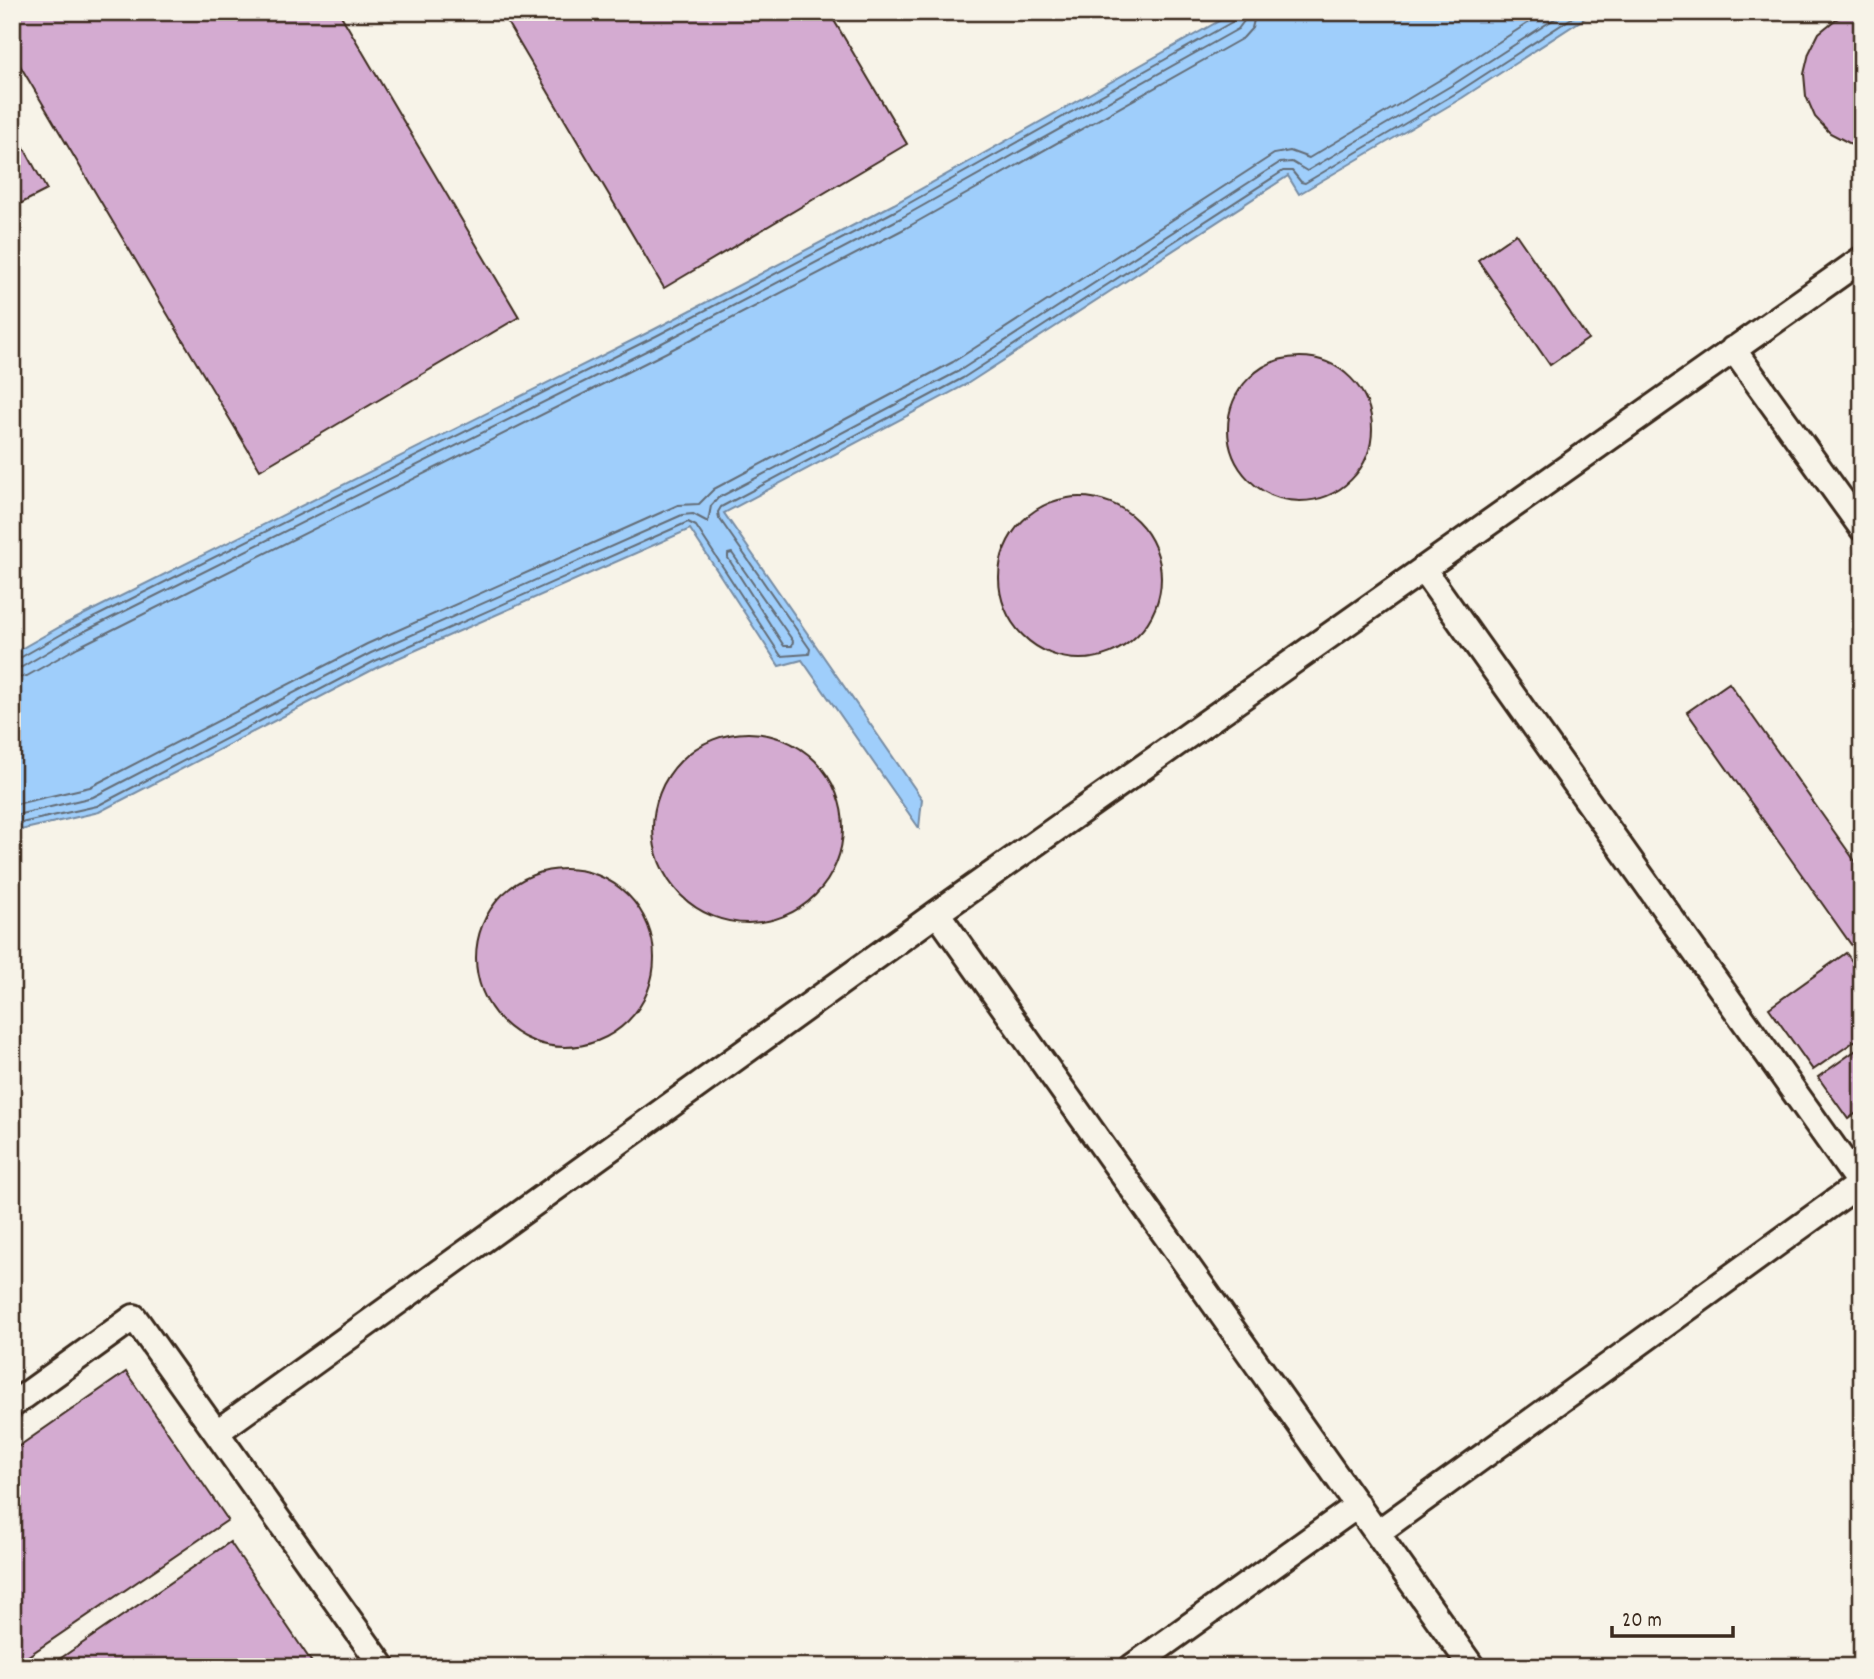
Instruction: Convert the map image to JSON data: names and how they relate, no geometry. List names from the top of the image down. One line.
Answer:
{"scale_bar":"20 m"}
